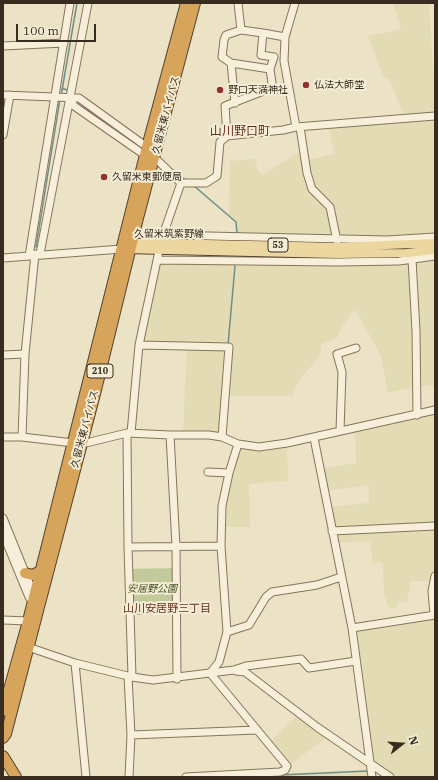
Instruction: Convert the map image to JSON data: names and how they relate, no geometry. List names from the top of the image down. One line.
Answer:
{"streets":{"highway":["久留米東バイパス","210"],"main road":["久留米筑紫野線","53"]},"crossings":[["久留米東バイパス","久留米筑紫野線"]],"districts":["山川野口町","山川安居野三丁目"],"parks":["安居野公園"],"places":["仏法大師堂","野口天満神社","久留米東郵便局"],"scale_bar":"100 m","north":"right"}
